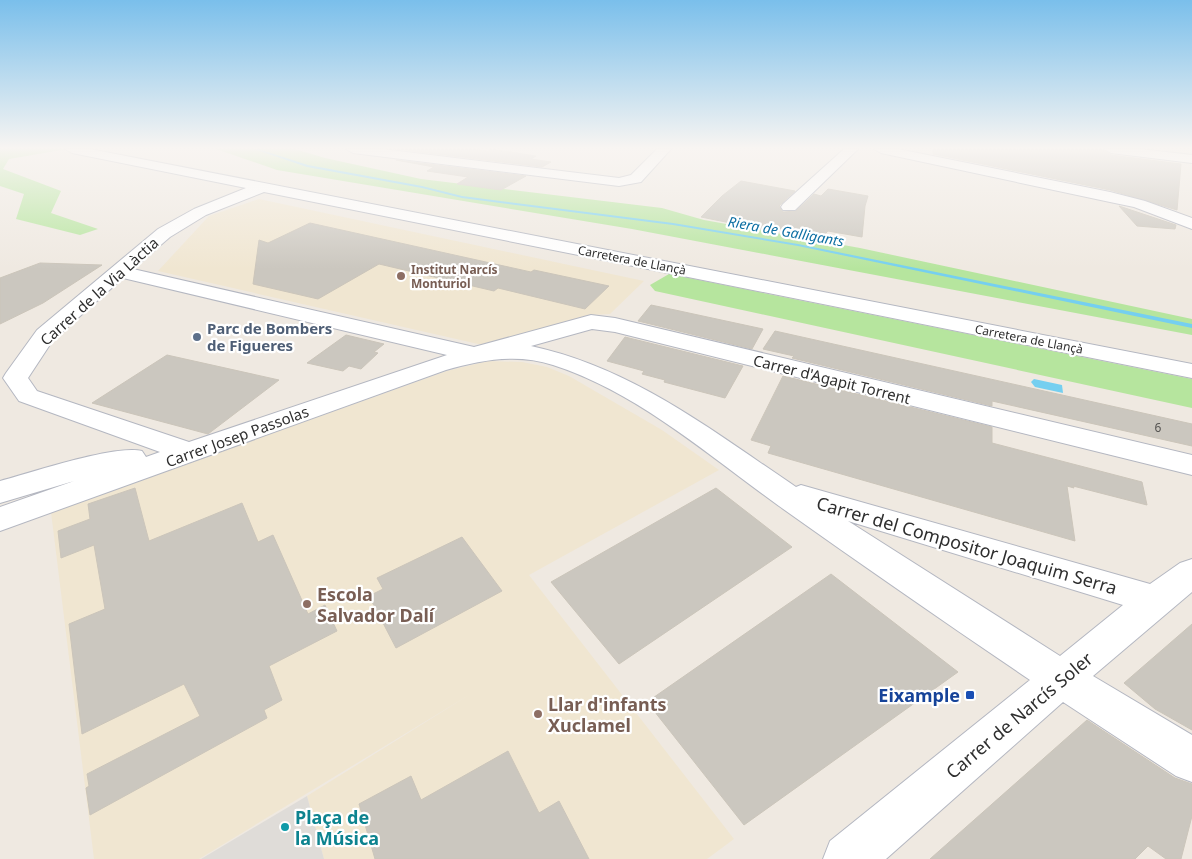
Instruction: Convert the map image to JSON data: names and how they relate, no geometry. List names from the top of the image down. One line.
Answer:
{"streets":{"street":["Carretera de Llançà","Carrer de la Via Làctia","Carrer d'Agapit Torrent","Carrer Josep Passolas","Carrer del Compositor Joaquim Serra","Carrer de Narcís Soler"]},"crossings":[["Carrer de la Via Làctia","Carrer Josep Passolas"],["Carrer d'Agapit Torrent","Carrer del Compositor Joaquim Serra"],["Carrer Josep Passolas","Carrer del Compositor Joaquim Serra"],["Carrer del Compositor Joaquim Serra","Carrer de Narcís Soler"]],"water":["Riera de Galligants"],"places":{"other":["Institut Narcís Monturiol","Parc de Bombers de Figueres","Escola Salvador Dalí","Llar d'infants Xuclamel","Plaça de la Música"],"transit":["Eixample"]},"house_numbers":["6"]}
